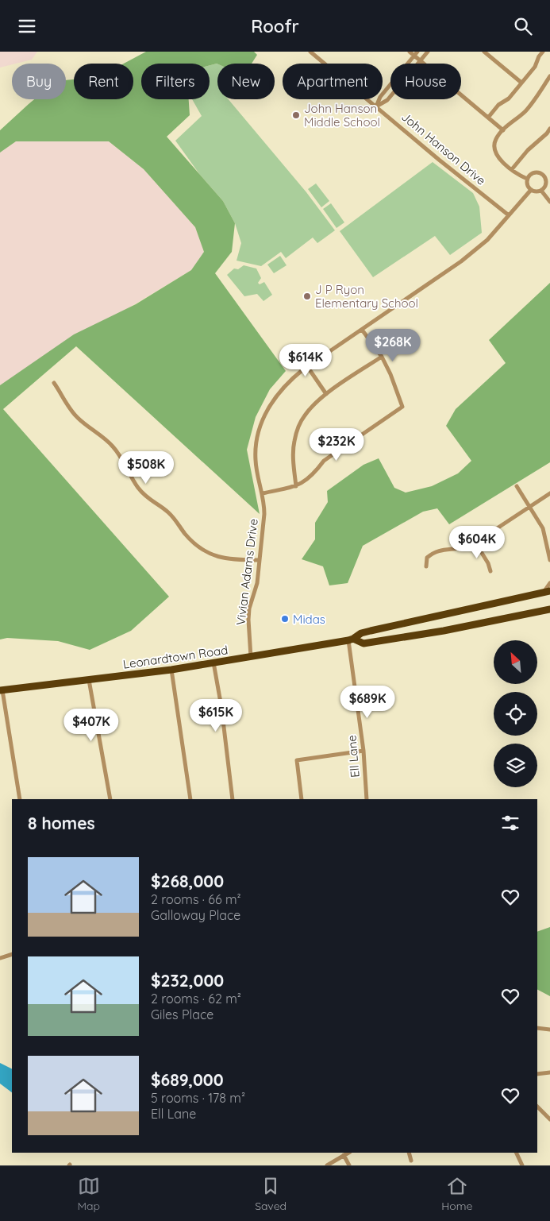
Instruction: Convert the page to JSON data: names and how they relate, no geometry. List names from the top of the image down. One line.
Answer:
{"streets":{"highway":["Leonardtown Road"],"street":["John Hanson Drive","Vivian Adams Drive","Ell Lane"]},"crossings":[["John Hanson Drive","Vivian Adams Drive"],["Vivian Adams Drive","Leonardtown Road"],["Leonardtown Road","Ell Lane"]],"places":["John Hanson Middle School","J P Ryon Elementary School","Midas"],"north":"top left","page":{"header":"Roofr","chip":["Buy","Rent","Filters","New","Apartment","House"],"price":["$268K","$614K","$232K","$508K","$604K","$689K","$615K","$407K"],"heading":"8 homes","list":[{"name":"$268,000","note":"2 rooms · 66 m² · Galloway Place"},{"name":"$232,000","note":"2 rooms · 62 m² · Giles Place"},{"name":"$689,000","note":"5 rooms · 178 m² · Ell Lane"}],"tabs":["Map","Saved","Home"]}}
